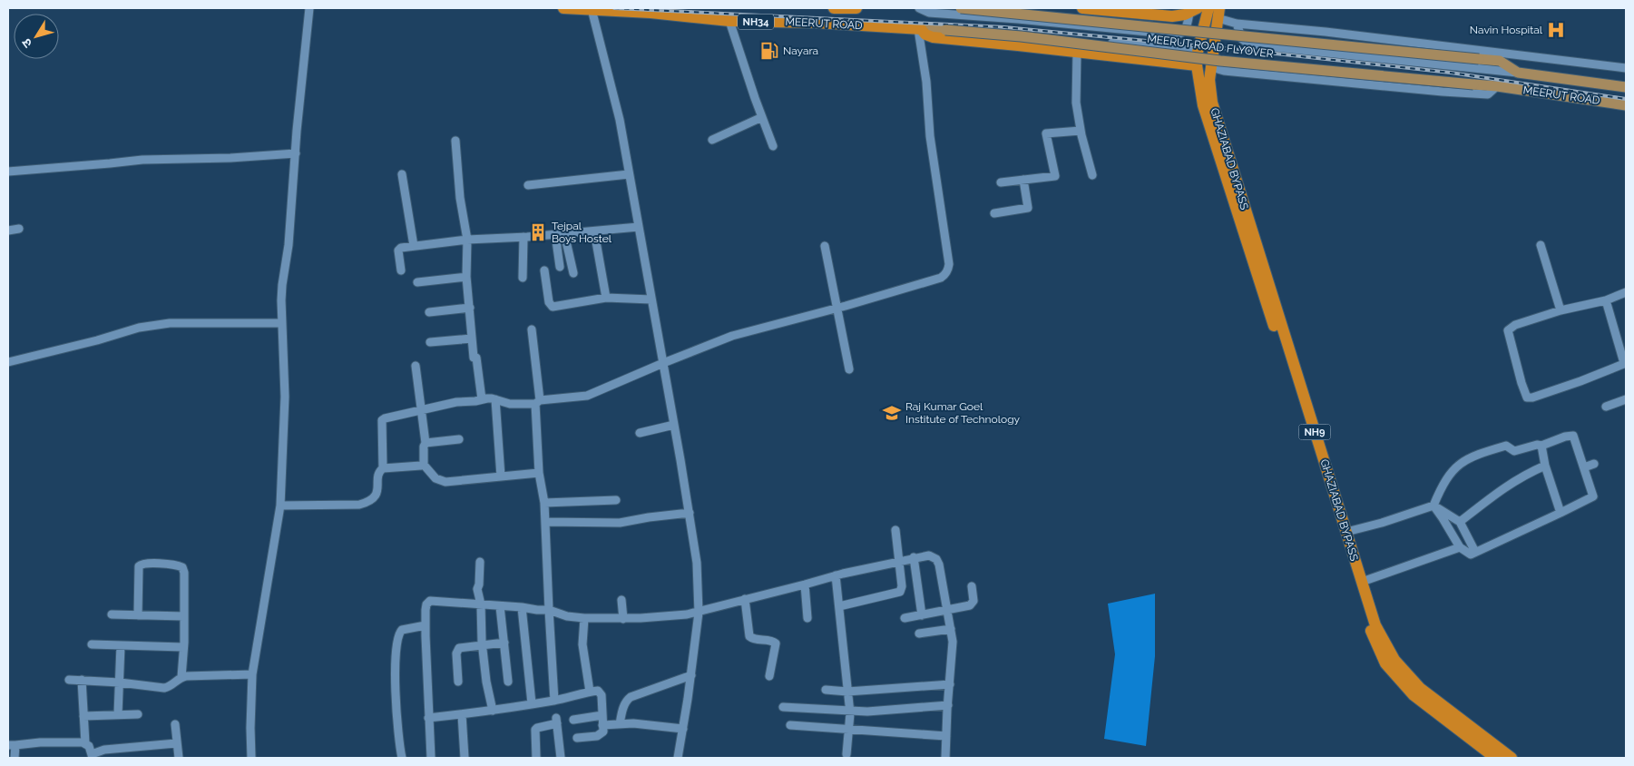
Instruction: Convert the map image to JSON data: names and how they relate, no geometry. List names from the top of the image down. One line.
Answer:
{"streets":{"highway":["NH34","MEERUT ROAD","GHAZIABAD BYPASS","NH9"],"main road":["MEERUT ROAD FLYOVER"]},"crossings":[["MEERUT ROAD","MEERUT ROAD FLYOVER"],["GHAZIABAD BYPASS","NH9"]],"places":{"hospital":["Navin Hospital"],"fuel station":["Nayara"],"building":["Tejpal Boys Hostel"],"school or university":["Raj Kumar Goel Institute of Technology"]},"north":"bottom left"}
